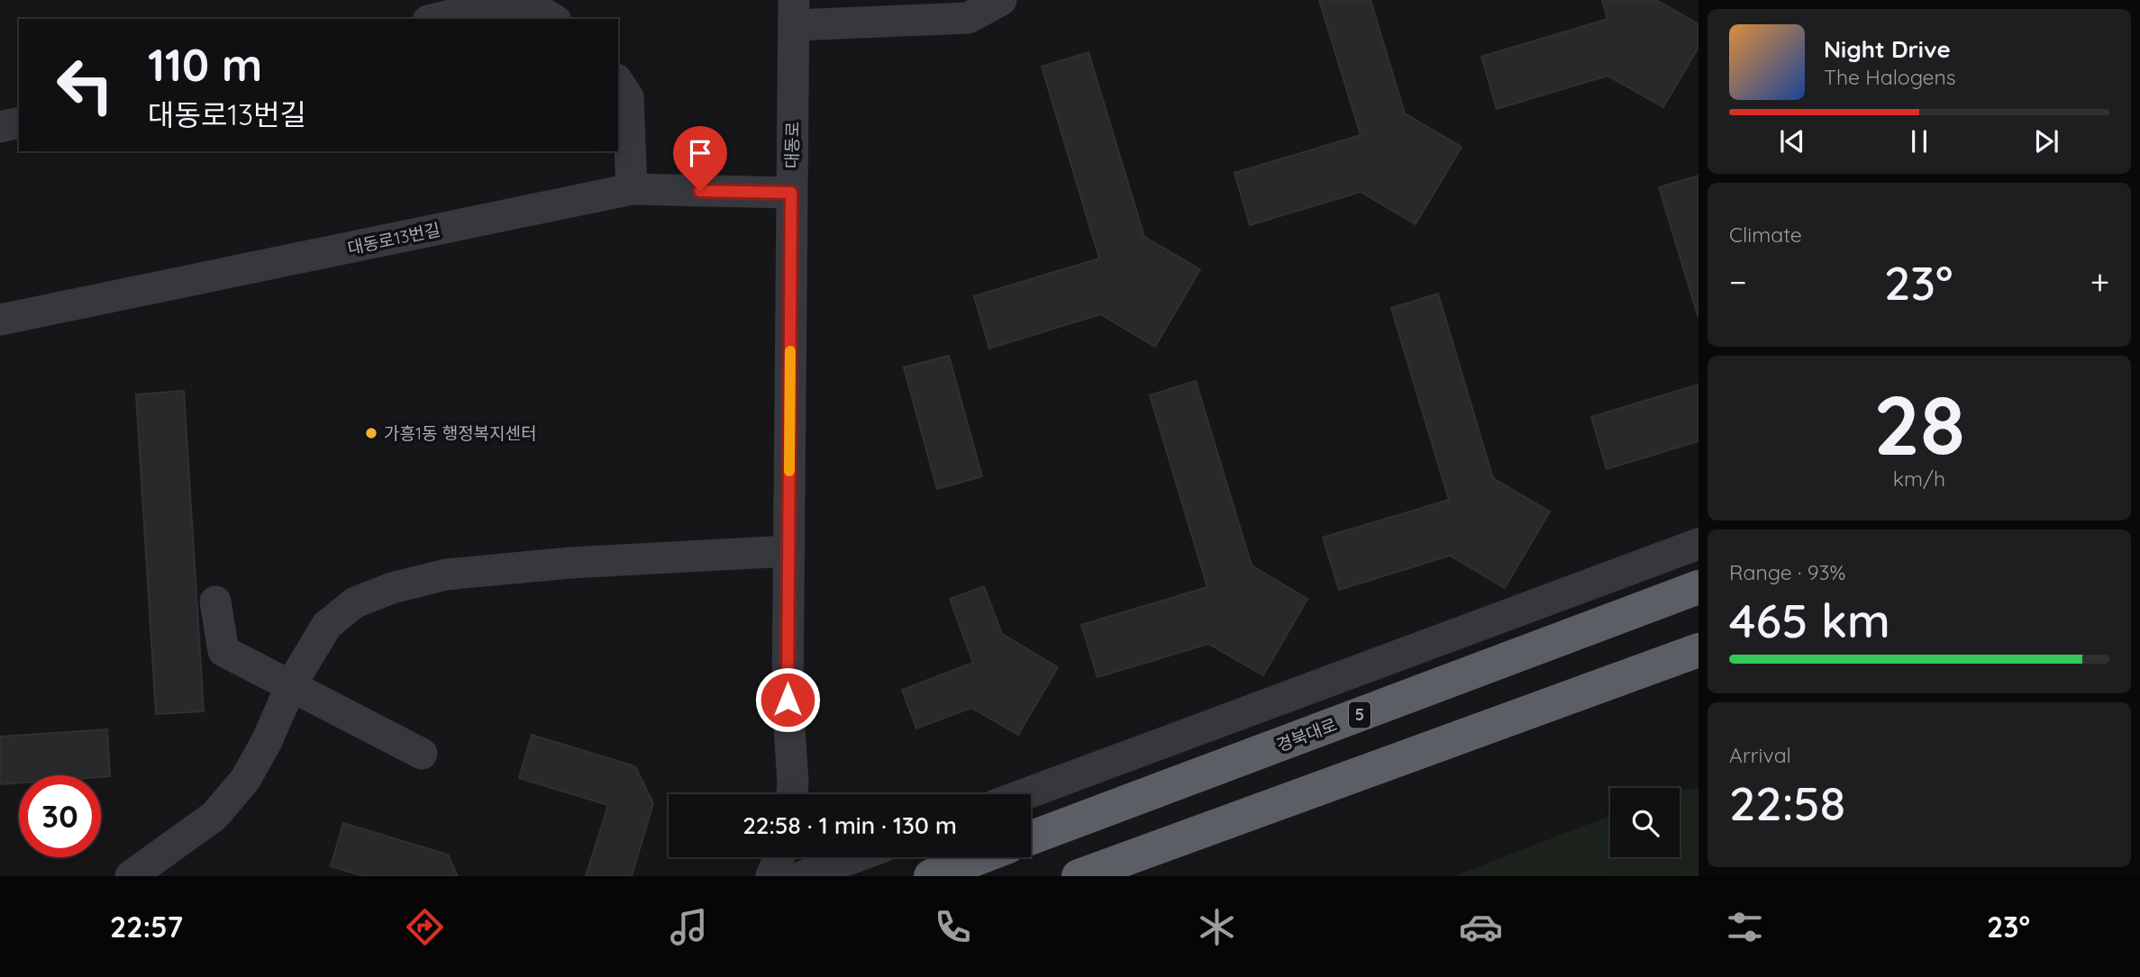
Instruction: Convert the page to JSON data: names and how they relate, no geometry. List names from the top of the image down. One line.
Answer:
{"streets":{"highway":["5","경북대로"],"street":["대동로","대동로13번길"]},"crossings":[["대동로","대동로13번길"]],"places":["가흥1동 행정복지센터"],"page":{"turn":["110 m","대동로13번길"],"song":["Night Drive","The Halogens"],"tile":["Climate",["28","km/h"],["Range · 93%","465 km"],["Arrival","22:58"]],"heat":["−","23°","+"],"limit":"30","trip":"22:58 · 1 min · 130 m","tabs":["22:57","23°"]}}
